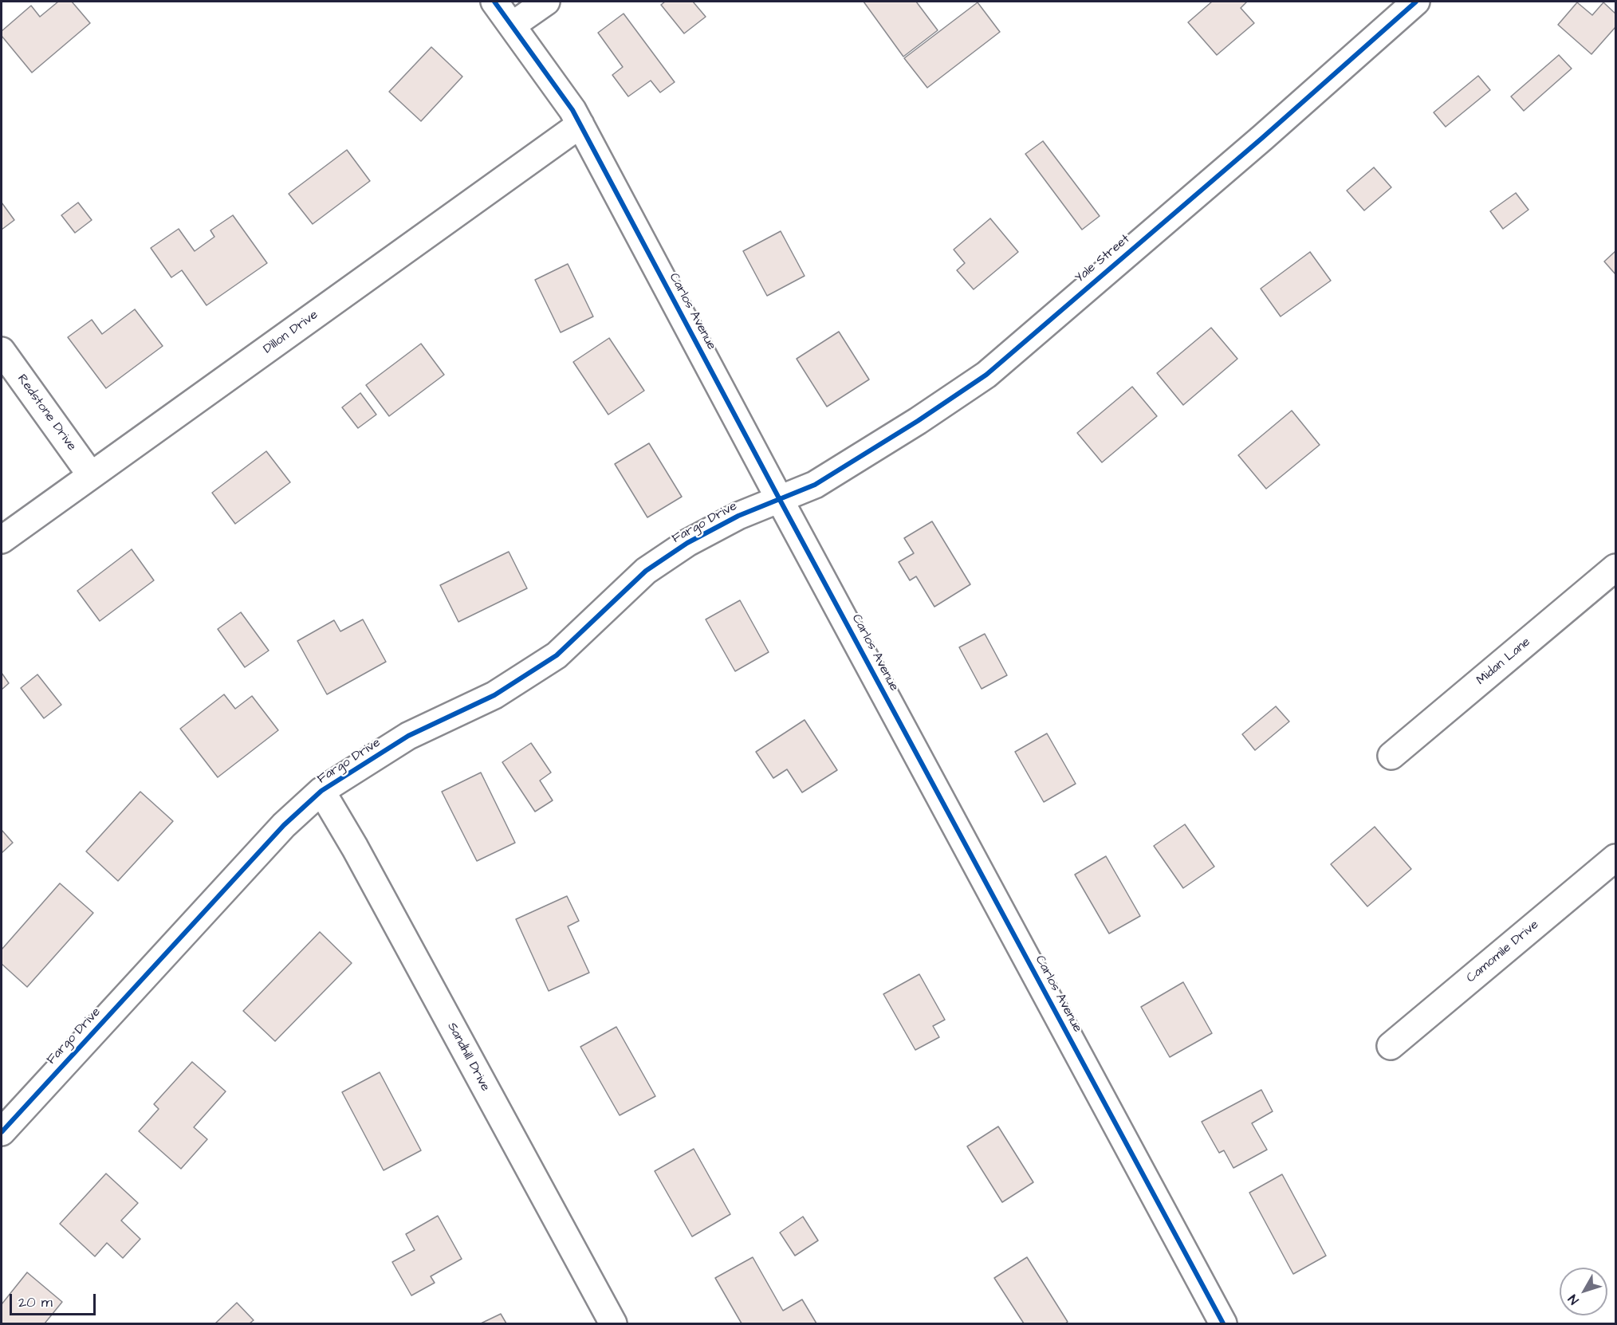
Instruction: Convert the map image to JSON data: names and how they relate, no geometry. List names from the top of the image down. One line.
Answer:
{"streets":{"street":["Yale Street","Carlos Avenue","Dillon Drive","Redstone Drive","Fargo Drive","Midan Lane","Camomile Drive","Sandhill Drive"]},"crossings":[["Yale Street","Carlos Avenue"],["Yale Street","Fargo Drive"],["Carlos Avenue","Dillon Drive"],["Carlos Avenue","Fargo Drive"],["Dillon Drive","Redstone Drive"],["Fargo Drive","Sandhill Drive"]],"scale_bar":"20 m","north":"bottom left"}
